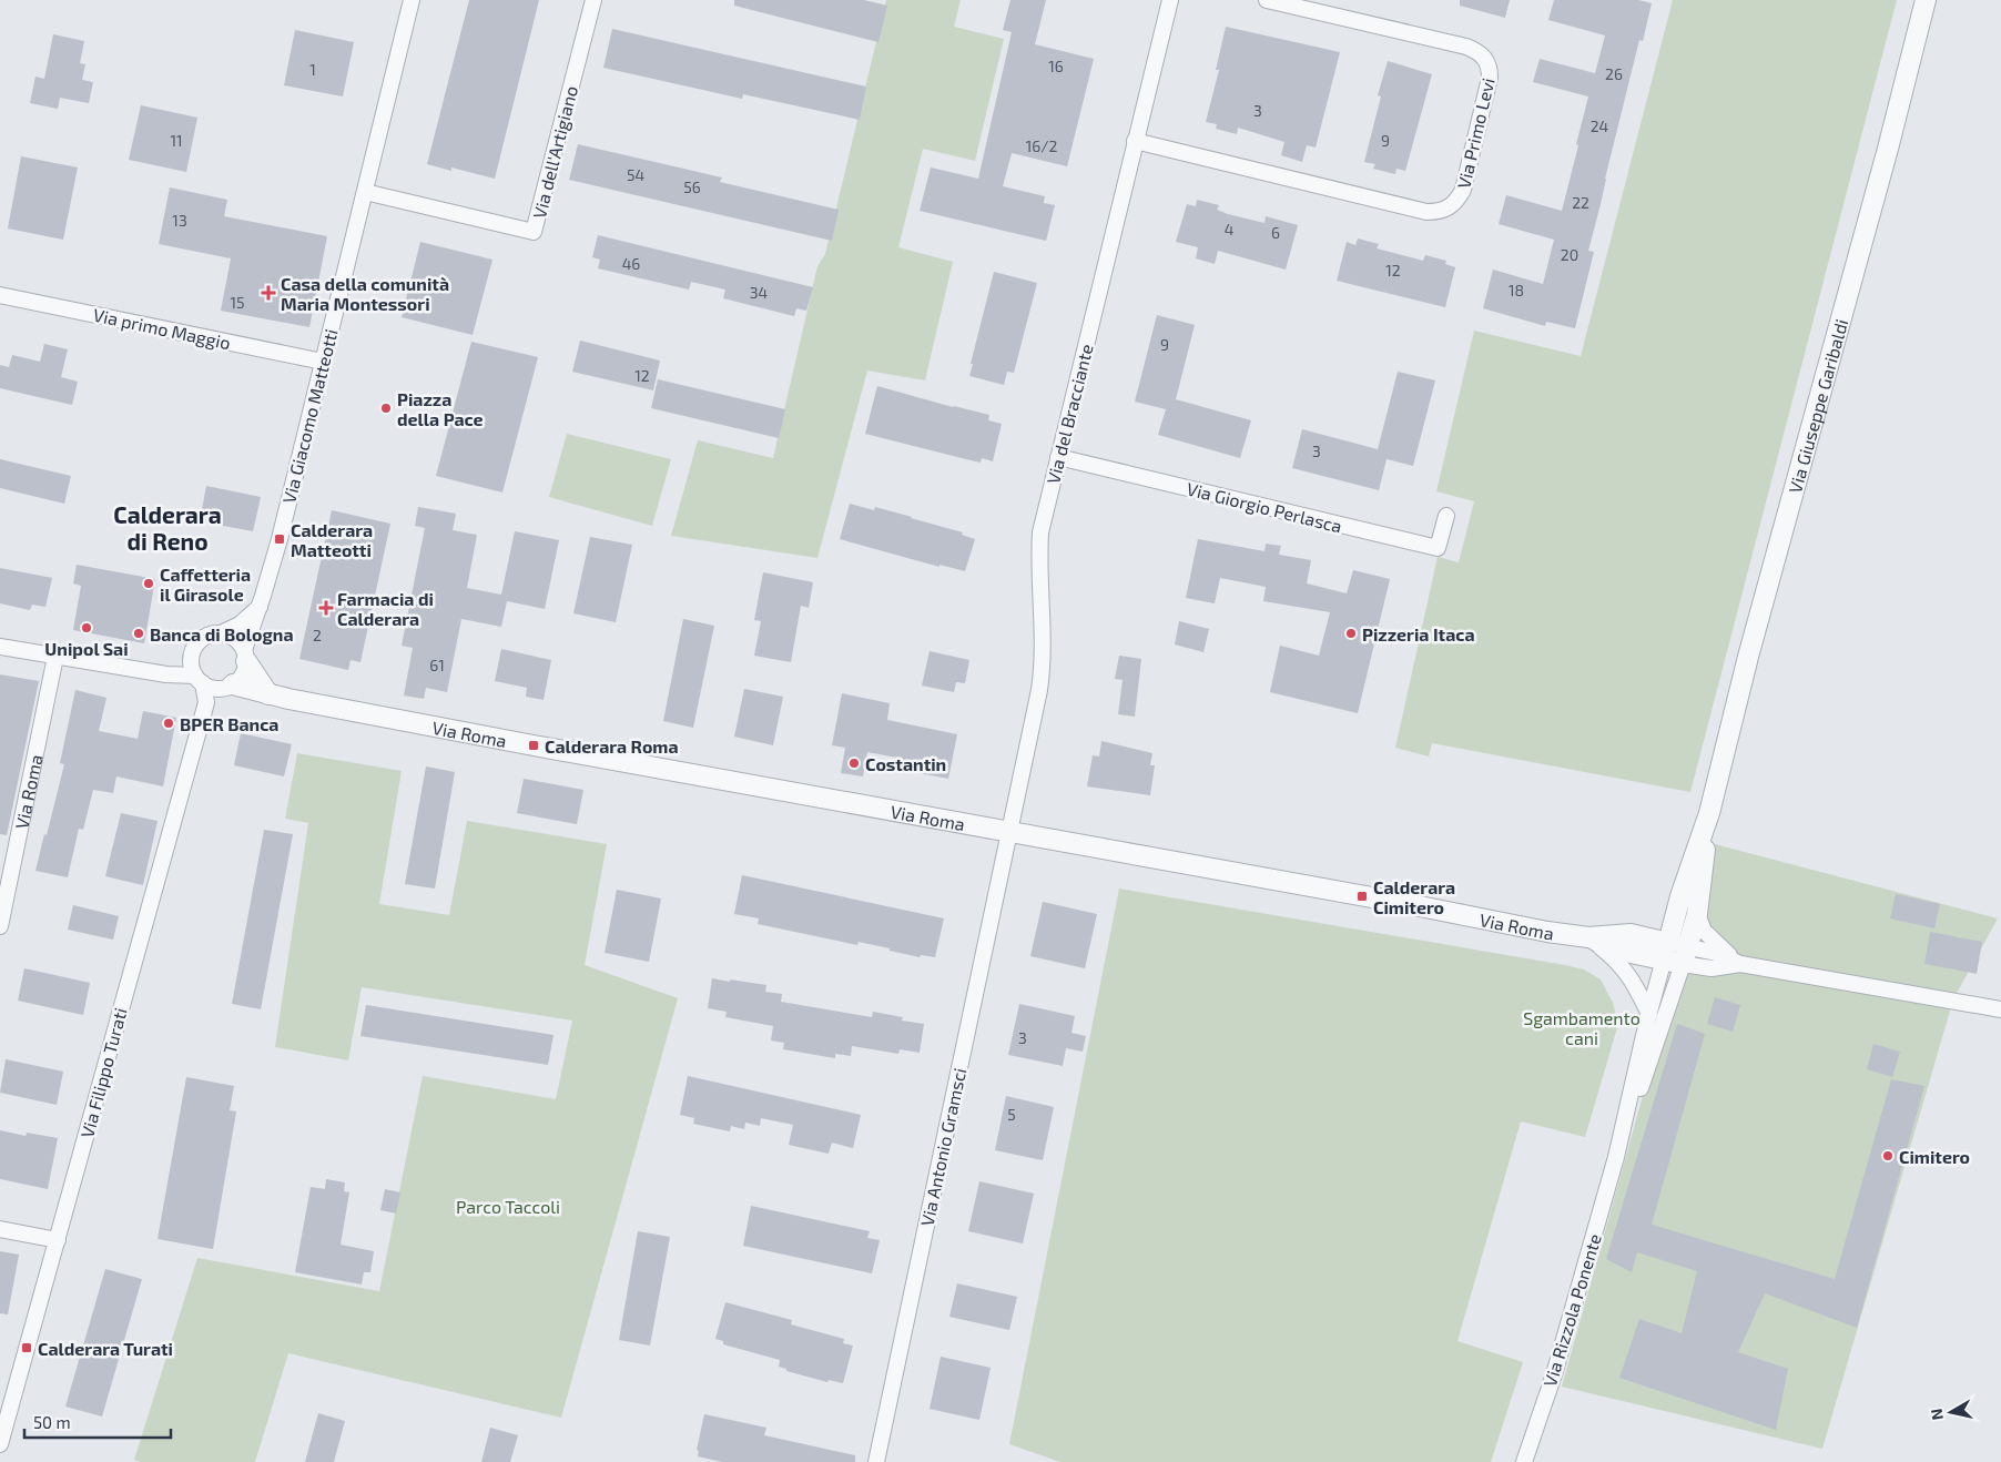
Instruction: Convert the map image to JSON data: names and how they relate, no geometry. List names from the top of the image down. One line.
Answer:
{"streets":{"street":["Via Primo Levi","Via dell'Artigiano","Via primo Maggio","Via Giuseppe Garibaldi","Via del Bracciante","Via Giacomo Matteotti","Via Giorgio Perlasca","Via Roma","Via Filippo Turati","Via Antonio Gramsci","Via Rizzola Ponente"]},"crossings":[["Via Primo Levi","Via del Bracciante"],["Via dell'Artigiano","Via Giacomo Matteotti"],["Via primo Maggio","Via Giacomo Matteotti"],["Via Giuseppe Garibaldi","Via Roma"],["Via Giuseppe Garibaldi","Via Rizzola Ponente"],["Via del Bracciante","Via Giorgio Perlasca"],["Via del Bracciante","Via Roma"],["Via del Bracciante","Via Antonio Gramsci"],["Via Giacomo Matteotti","Via Roma"],["Via Giacomo Matteotti","Via Filippo Turati"],["Via Roma","Via Filippo Turati"],["Via Roma","Via Antonio Gramsci"],["Via Roma","Via Rizzola Ponente"]],"districts":["Calderara di Reno"],"parks":["Sgambamento cani","Parco Taccoli"],"places":{"health":["Casa della comunità Maria Montessori","Farmacia di Calderara"],"other":["Piazza della Pace","Caffetteria il Girasole","Unipol Sai","Banca di Bologna","Pizzeria Itaca","BPER Banca","Costantin","Cimitero"],"transit":["Calderara Matteotti","Calderara Roma","Calderara Cimitero","Calderara Turati"]},"house_numbers":["16","1","26","3","24","11","9","16/2","54","56","22","13","4","6","20","46","12","18","34","15","9","12","3","2","61","3","5"],"scale_bar":"50 m","north":"left"}
